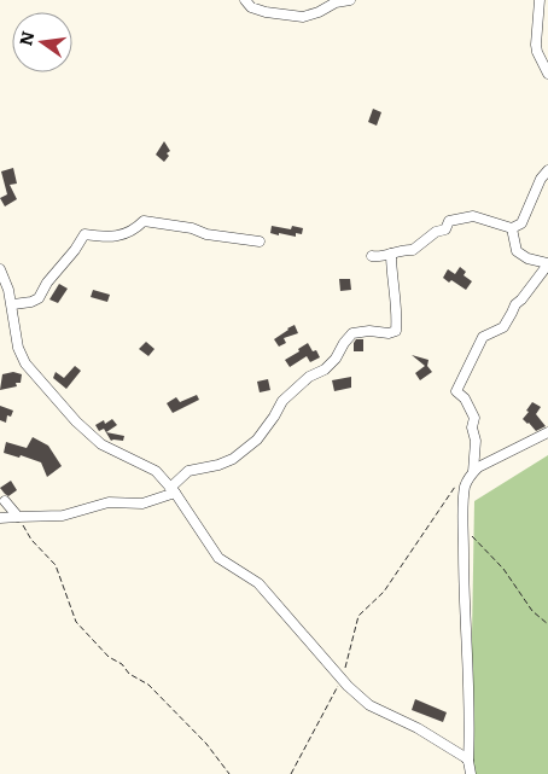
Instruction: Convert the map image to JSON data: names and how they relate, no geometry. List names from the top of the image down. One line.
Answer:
{"north":"left"}
